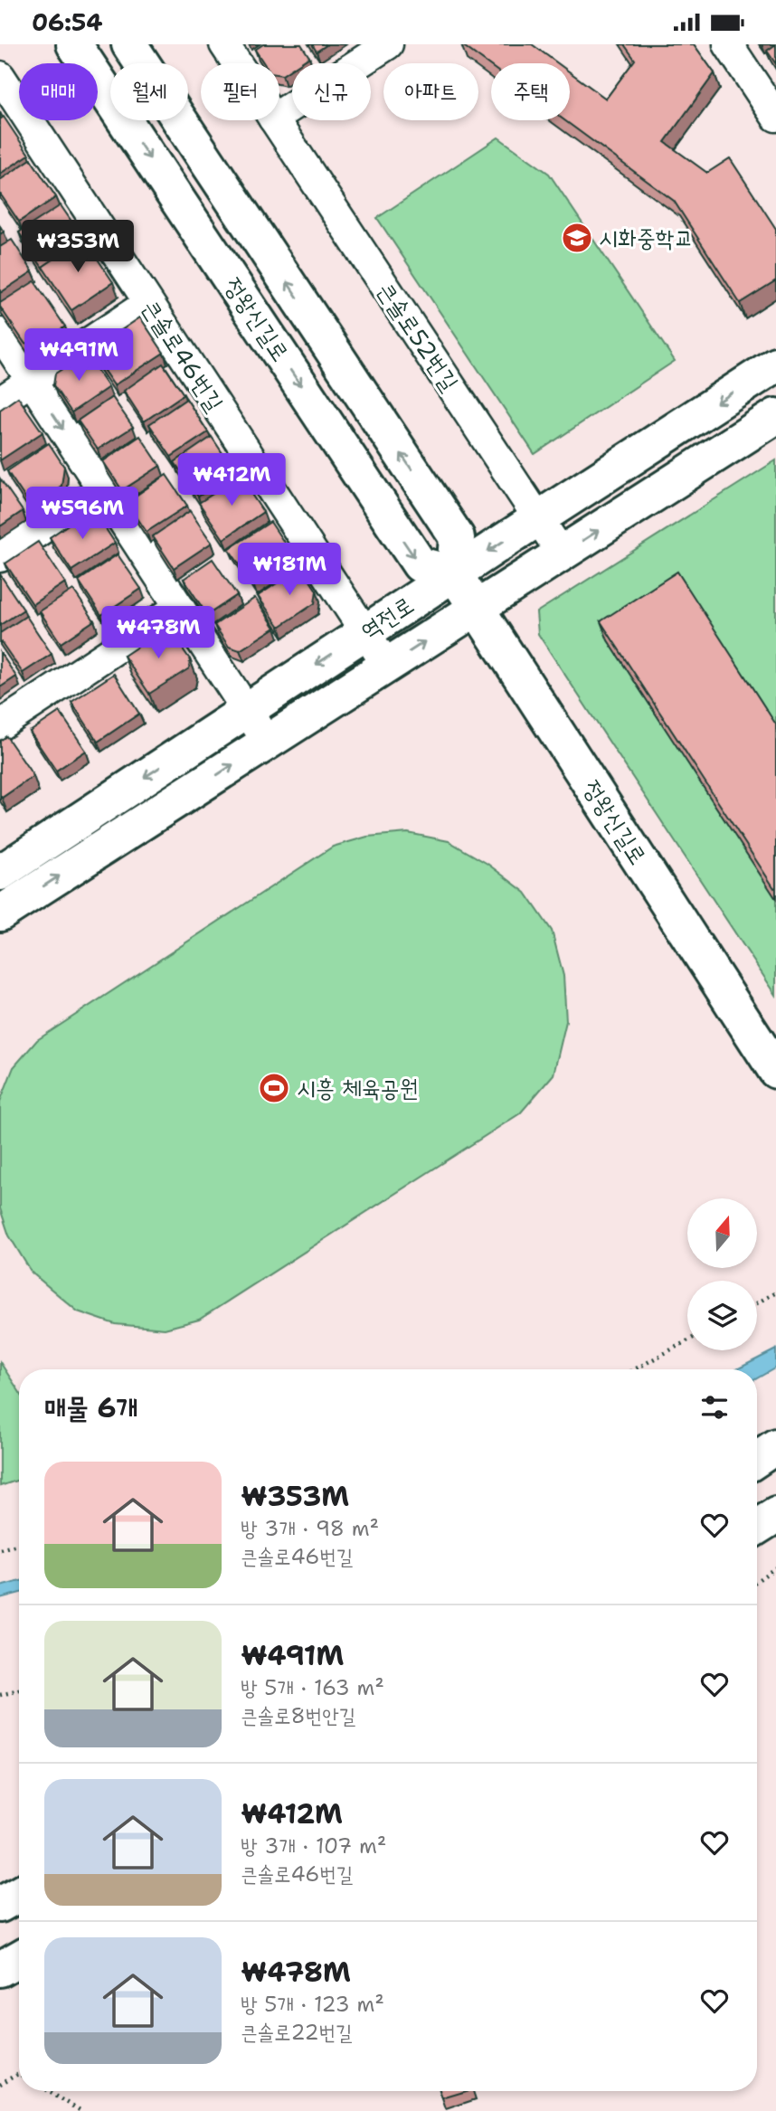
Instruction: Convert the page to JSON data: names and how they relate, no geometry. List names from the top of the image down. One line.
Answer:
{"streets":{"main road":["정왕신길로","역전로"],"street":["큰솔로52번길","큰솔로46번길"]},"crossings":[["정왕신길로","역전로"],["큰솔로52번길","역전로"],["큰솔로46번길","역전로"]],"places":{"school or university":["시화중학교"],"sports":["시흥 체육공원"]},"north":"top","page":{"status":"06:54","chip":["매매","월세","필터","신규","아파트","주택"],"price":["₩353M","₩491M","₩412M","₩596M","₩181M","₩478M"],"heading":"매물 6개","list":[{"name":"₩353M","note":"방 3개 · 98 m² · 큰솔로46번길"},{"name":"₩491M","note":"방 5개 · 163 m² · 큰솔로8번안길"},{"name":"₩412M","note":"방 3개 · 107 m² · 큰솔로46번길"},{"name":"₩478M","note":"방 5개 · 123 m² · 큰솔로22번길"}]}}
